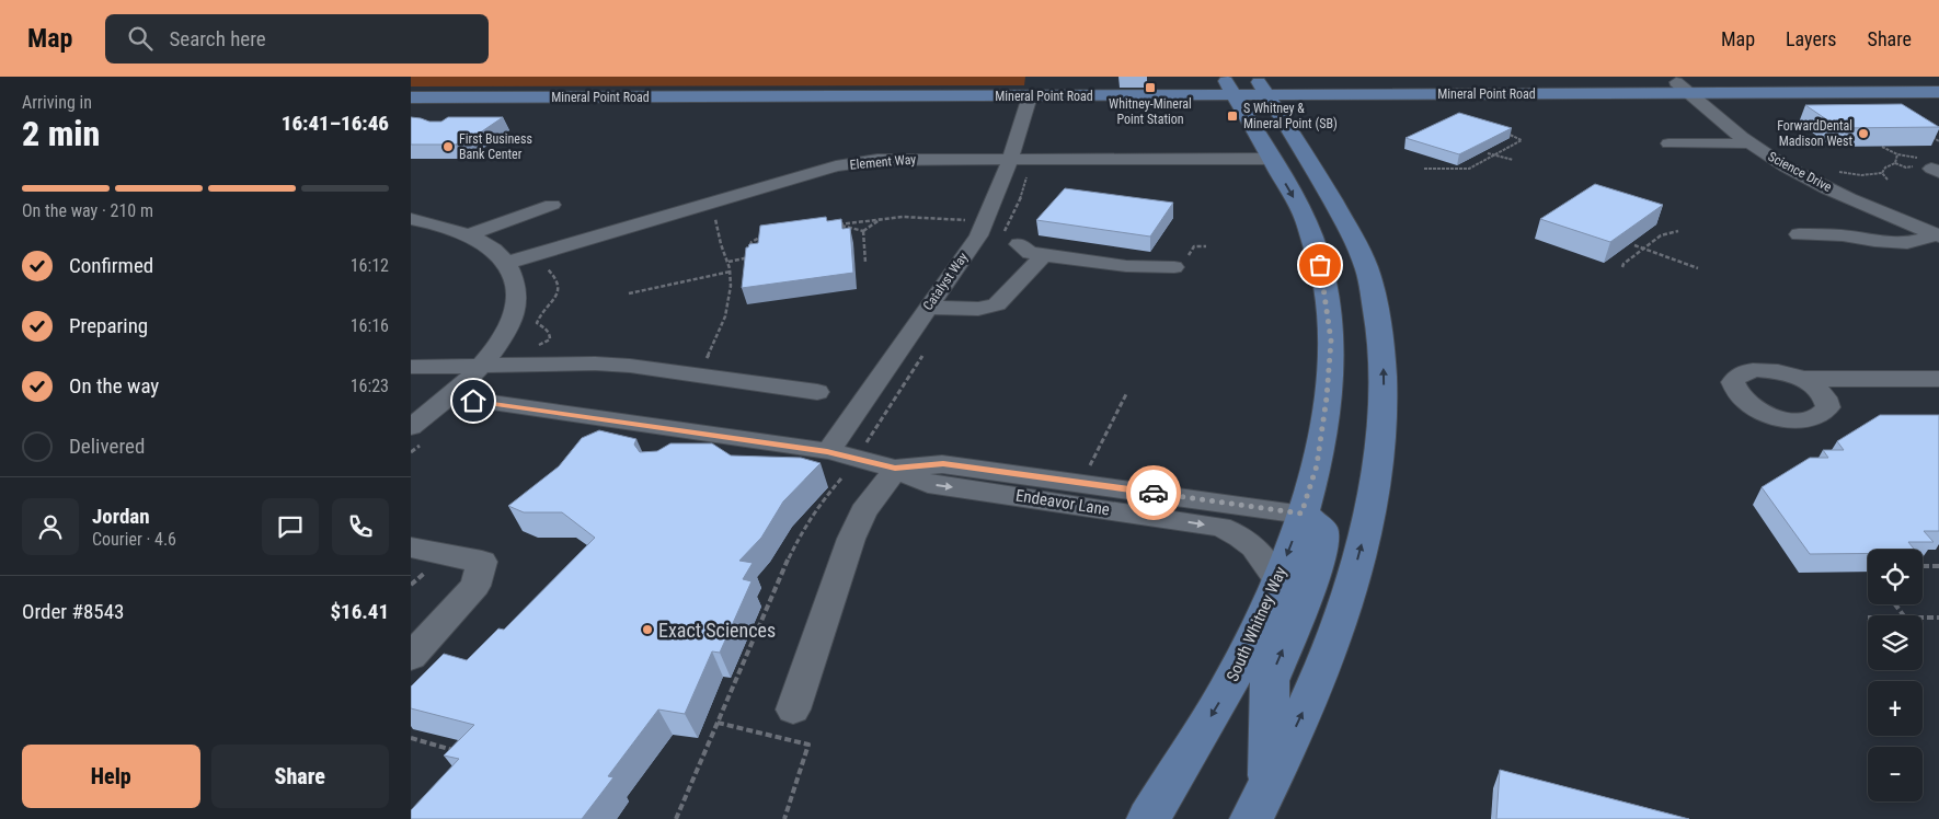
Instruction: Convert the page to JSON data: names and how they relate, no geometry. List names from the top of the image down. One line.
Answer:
{"streets":{"main road":["Mineral Point Road","South Whitney Way"],"street":["Element Way","Science Drive","Catalyst Way","Endeavor Lane"]},"crossings":[["Mineral Point Road","Science Drive"],["Mineral Point Road","Catalyst Way"],["Mineral Point Road","South Whitney Way"],["Element Way","Catalyst Way"],["Element Way","South Whitney Way"],["Catalyst Way","Endeavor Lane"],["Endeavor Lane","South Whitney Way"]],"places":{"transit":["Whitney-Mineral Point Station","S Whitney & Mineral Point (SB)"],"other":["ForwardDental Madison West","First Business Bank Center","Exact Sciences"]},"page":{"header":"Map","search":"Search here","nav":["Map","Layers","Share"],"heading":["2 min","Arriving in","16:41–16:46"],"panel":["Jordan","Courier · 4.6","Order #8543","$16.41"],"bar":"On the way · 210 m","list":[["Confirmed","16:12"],["Preparing","16:16"],["On the way","16:23"],"Delivered"],"map_buttons":["+","−"],"buttons":["Help","Share"]}}
